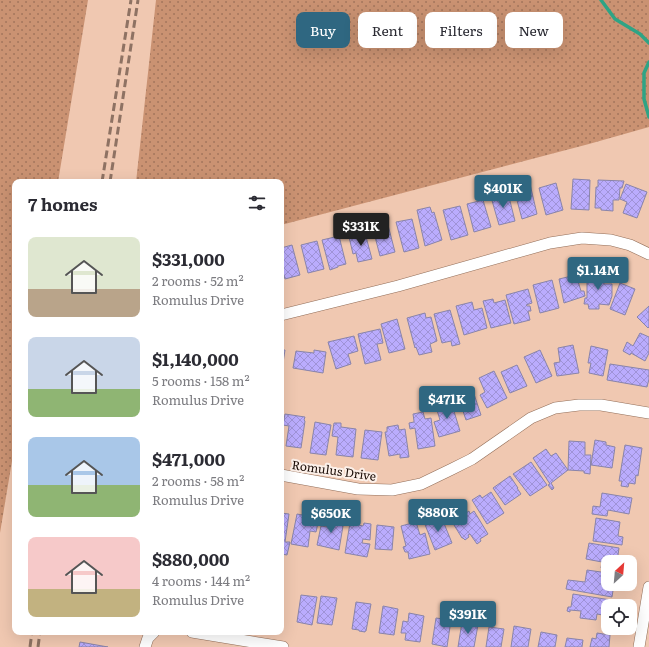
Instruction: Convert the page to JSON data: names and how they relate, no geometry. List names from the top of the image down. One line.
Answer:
{"streets":{"street":["Romulus Drive"]},"north":"top right","page":{"chip":["Buy","Rent","Filters","New"],"price":["$401K","$331K","$1.14M","$471K","$880K","$650K","$391K"],"heading":"7 homes","list":[{"name":"$331,000","note":"2 rooms · 52 m² · Romulus Drive"},{"name":"$1,140,000","note":"5 rooms · 158 m² · Romulus Drive"},{"name":"$471,000","note":"2 rooms · 58 m² · Romulus Drive"},{"name":"$880,000","note":"4 rooms · 144 m² · Romulus Drive"}]}}
